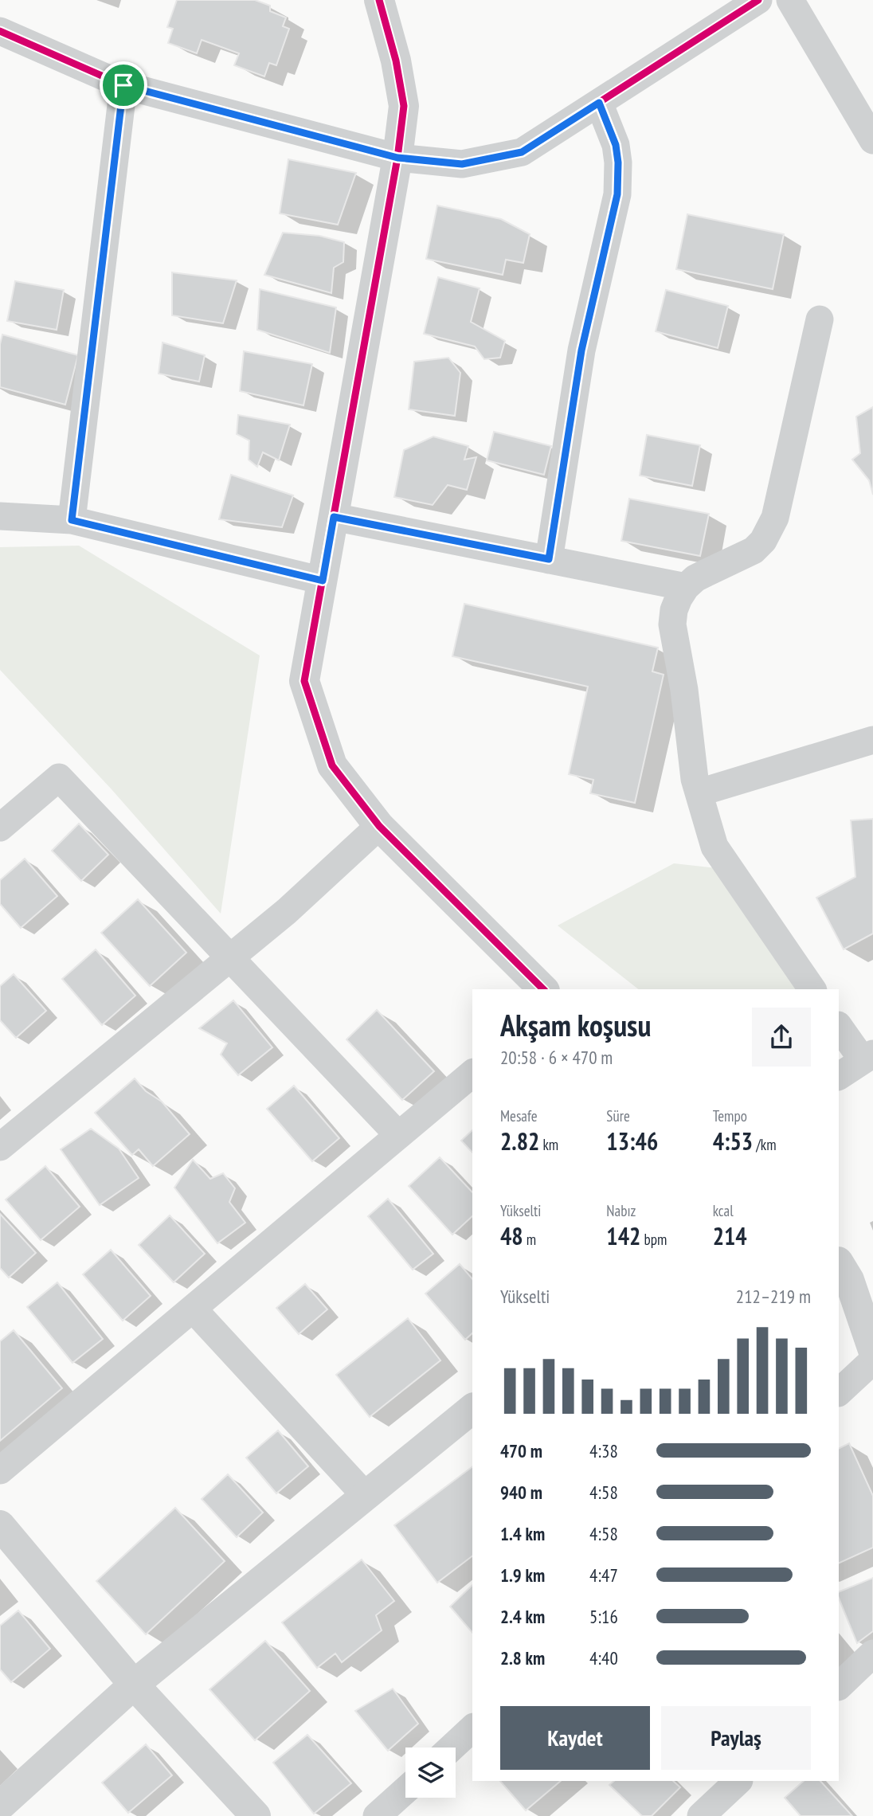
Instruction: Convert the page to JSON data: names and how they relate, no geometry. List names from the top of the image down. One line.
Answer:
{"page":{"heading":["Akşam koşusu","20:58 · 6 × 470 m"],"stats":[["Mesafe","2.82 km"],["Süre","13:46"],["Tempo","4:53 /km"],["Yükselti","48 m"],["Nabız","142 bpm"],["kcal","214"]],"chart":["Yükselti","212–219 m"],"list":[{"name":"470 m","note":"4:38"},{"name":"940 m","note":"4:58"},{"name":"1.4 km","note":"4:58"},{"name":"1.9 km","note":"4:47"},{"name":"2.4 km","note":"5:16"},{"name":"2.8 km","note":"4:40"}],"buttons":["Kaydet","Paylaş"]}}
